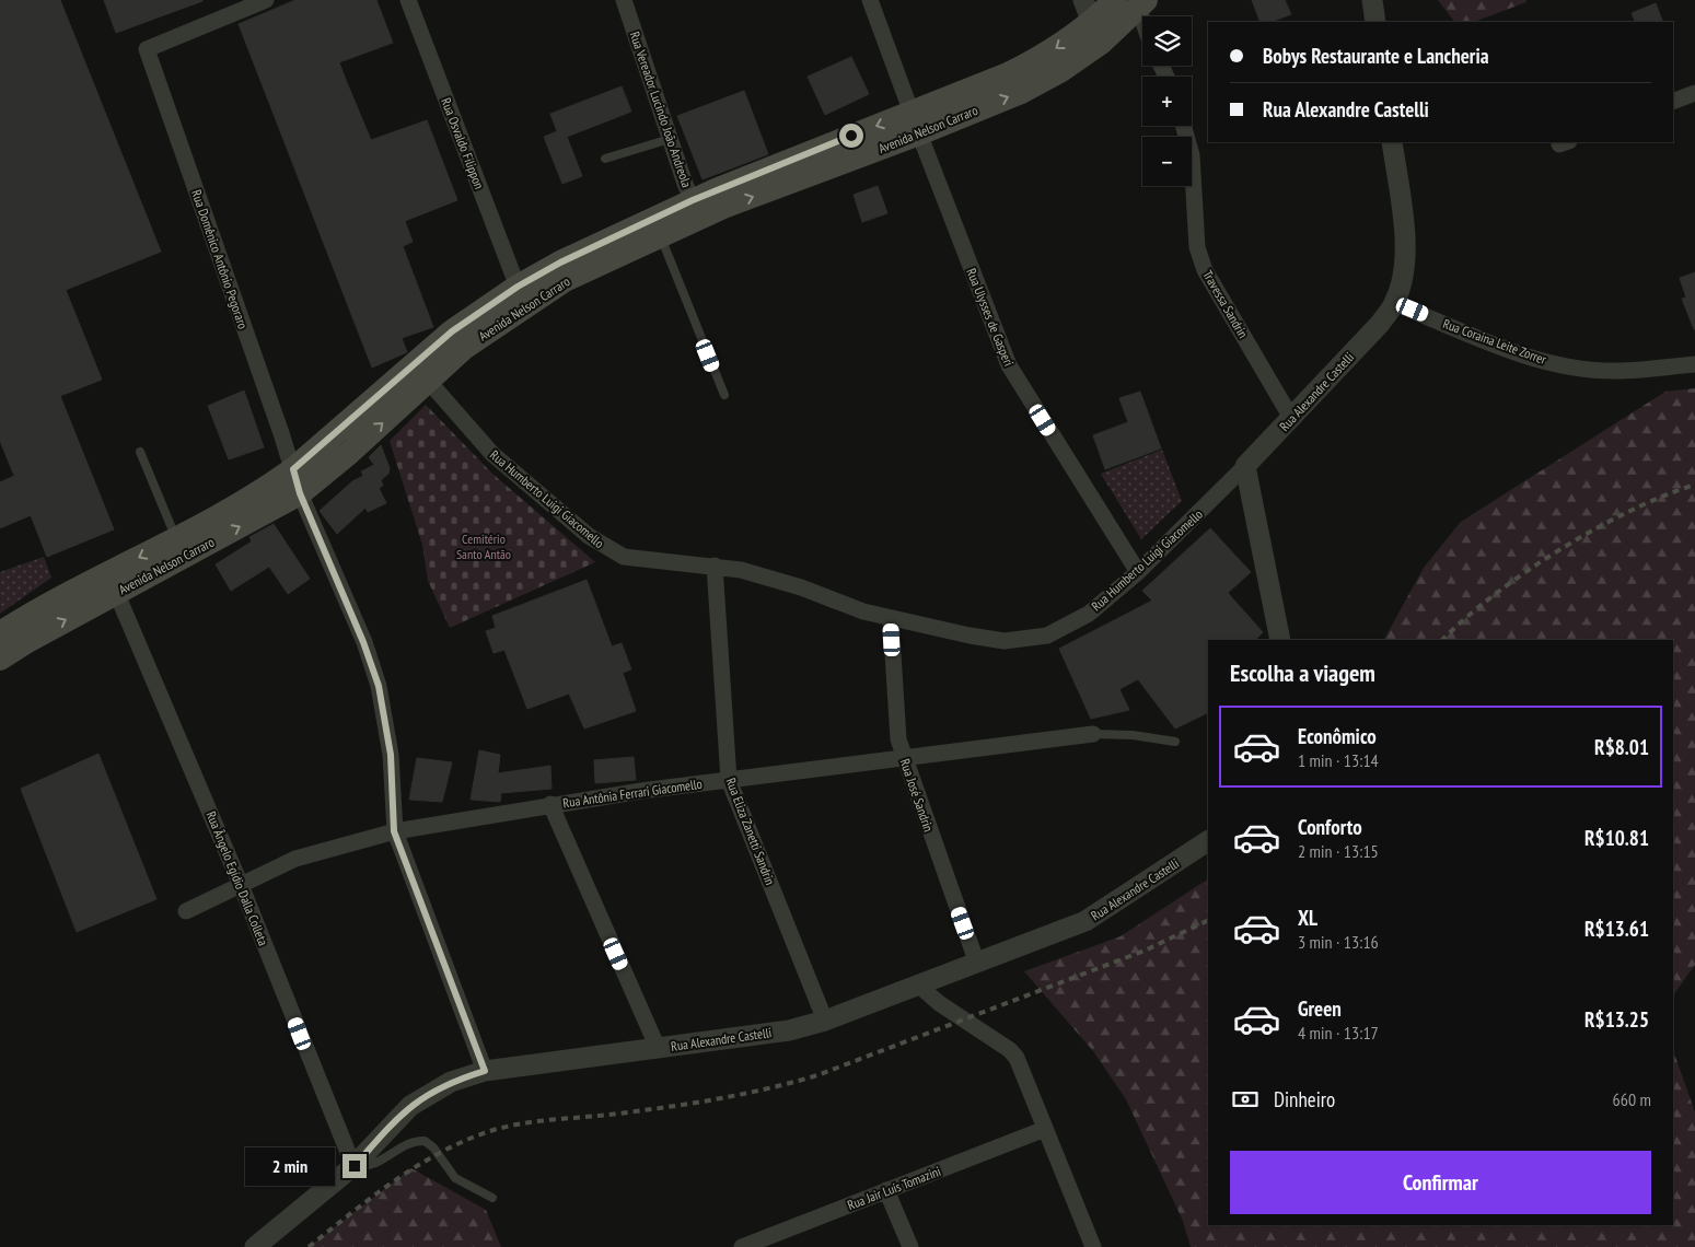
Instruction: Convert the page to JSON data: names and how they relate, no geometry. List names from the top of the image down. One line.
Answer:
{"streets":{"main road":["Avenida Nelson Carraro"],"street":["Rua Vereador Lucindo João Andreola","Rua Osvaldo Filippon","Rua Domênico Antônio Pegoraro","Travessa Sandrin","Rua Ulysses de Gasperi","Rua Coraina Leite Zorrer","Rua Alexandre Castelli","Rua Humberto Luigi Giacomello","Rua Antônia Ferrari Giacomello","Rua José Sandrin","Rua Eliza Zanetti Sandrin","Rua Ângelo Egídio Dalla Colleta","Rua Jair Luís Tomazini"]},"crossings":[["Rua Vereador Lucindo João Andreola","Avenida Nelson Carraro"],["Avenida Nelson Carraro","Rua Osvaldo Filippon"],["Avenida Nelson Carraro","Rua Domênico Antônio Pegoraro"],["Avenida Nelson Carraro","Rua Ulysses de Gasperi"],["Avenida Nelson Carraro","Rua Humberto Luigi Giacomello"],["Avenida Nelson Carraro","Rua Ângelo Egídio Dalla Colleta"],["Rua Domênico Antônio Pegoraro","Rua Alexandre Castelli"],["Rua Domênico Antônio Pegoraro","Rua Antônia Ferrari Giacomello"],["Travessa Sandrin","Rua Alexandre Castelli"],["Rua Ulysses de Gasperi","Rua Humberto Luigi Giacomello"],["Rua Coraina Leite Zorrer","Rua Alexandre Castelli"],["Rua Alexandre Castelli","Rua Humberto Luigi Giacomello"],["Rua Alexandre Castelli","Rua José Sandrin"],["Rua Alexandre Castelli","Rua Eliza Zanetti Sandrin"],["Rua Alexandre Castelli","Rua Ângelo Egídio Dalla Colleta"],["Rua Humberto Luigi Giacomello","Rua José Sandrin"],["Rua Humberto Luigi Giacomello","Rua Eliza Zanetti Sandrin"],["Rua Antônia Ferrari Giacomello","Rua José Sandrin"],["Rua Antônia Ferrari Giacomello","Rua Eliza Zanetti Sandrin"],["Rua Antônia Ferrari Giacomello","Rua Ângelo Egídio Dalla Colleta"]],"parks":["Cemitério Santo Antão"],"page":{"map_buttons":["+","−"],"banner":["Bobys Restaurante e Lancheria","Rua Alexandre Castelli"],"heading":"Escolha a viagem","list":[{"name":"Econômico","note":"1 min · 13:14","value":"R$8.01"},{"name":"Conforto","note":"2 min · 13:15","value":"R$10.81"},{"name":"XL","note":"3 min · 13:16","value":"R$13.61"},{"name":"Green","note":"4 min · 13:17","value":"R$13.25"}],"pay":["Dinheiro","660 m"],"buttons":"Confirmar","bubble":"2 min"}}
